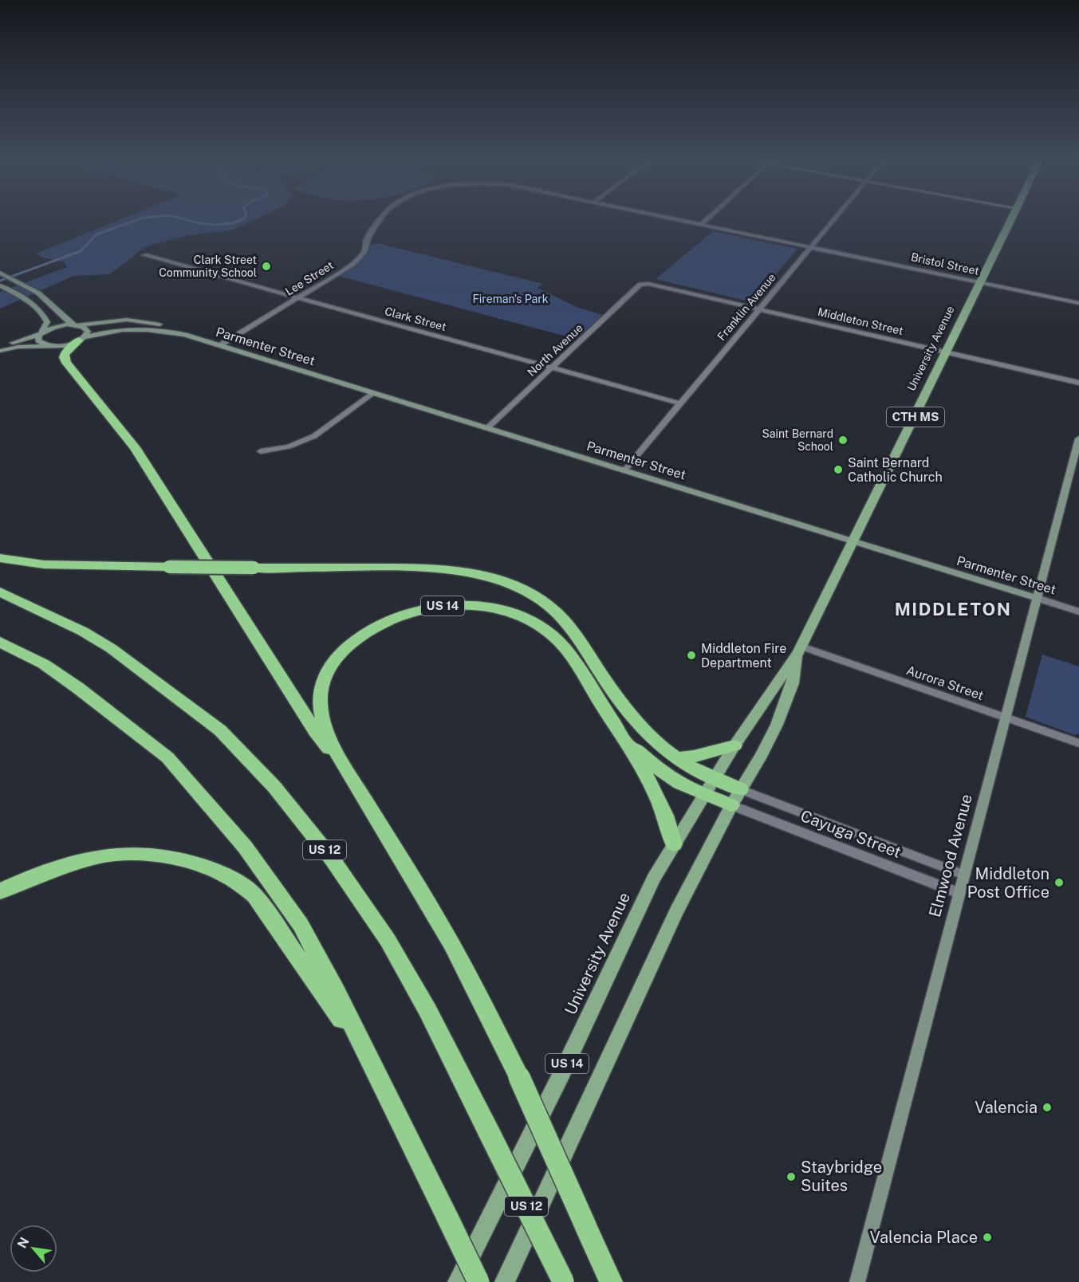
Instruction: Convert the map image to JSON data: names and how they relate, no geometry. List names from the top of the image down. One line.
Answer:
{"streets":{"highway":["US 14","US 12"],"main road":["University Avenue","CTH MS"],"street":["Bristol Street","Lee Street","Franklin Avenue","Clark Street","Middleton Street","Parmenter Street","North Avenue","Aurora Street","Cayuga Street","Elmwood Avenue"]},"crossings":[["Bristol Street","Franklin Avenue"],["Bristol Street","University Avenue"],["Lee Street","Clark Street"],["Lee Street","Parmenter Street"],["Franklin Avenue","Clark Street"],["Franklin Avenue","Middleton Street"],["Franklin Avenue","Parmenter Street"],["Clark Street","North Avenue"],["Middleton Street","University Avenue"],["Middleton Street","North Avenue"],["Parmenter Street","University Avenue"],["Parmenter Street","North Avenue"],["Parmenter Street","Elmwood Avenue"],["University Avenue","US 14"],["University Avenue","Aurora Street"],["University Avenue","Cayuga Street"],["Aurora Street","Elmwood Avenue"],["Cayuga Street","Elmwood Avenue"]],"districts":["MIDDLETON"],"parks":["Fireman's Park"],"places":["Clark Street Community School","Saint Bernard School","Saint Bernard Catholic Church","Middleton Fire Department","Middleton Post Office","Valencia","Staybridge Suites","Valencia Place"],"north":"top left"}
